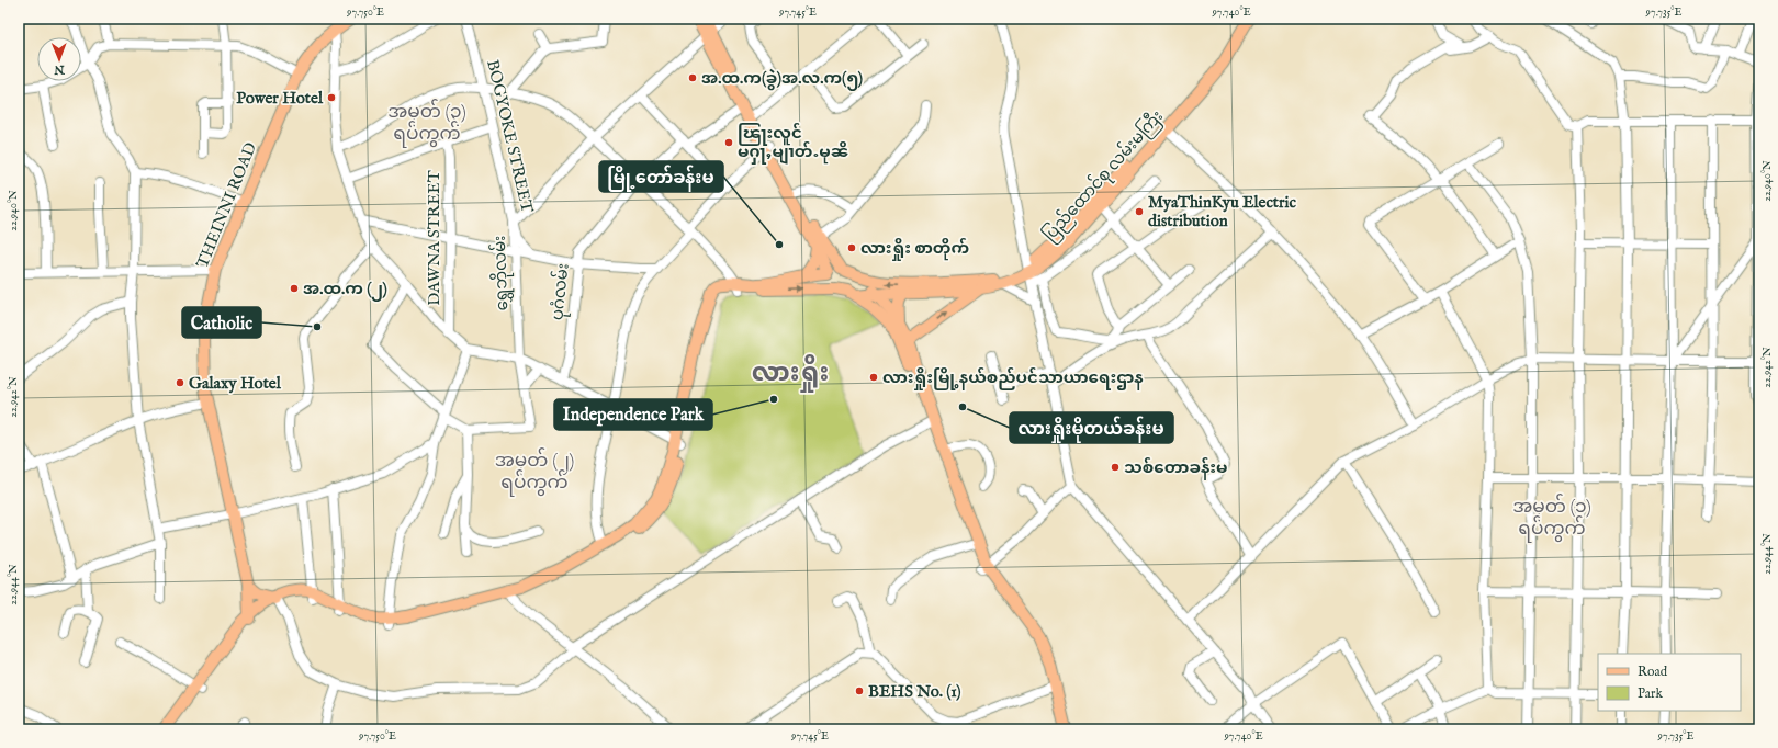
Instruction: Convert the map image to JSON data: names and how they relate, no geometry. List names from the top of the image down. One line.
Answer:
{"streets":{"main road":["ပြည်ထောင်စု လမ်းမကြီး","THEINNI ROAD"],"street":["BOGYOKE STREET","DAWNA STREET","ရွှေဘိုလမ်း","ပုဂံလမ်း"]},"crossings":[["BOGYOKE STREET","ရွှေဘိုလမ်း"]],"districts":["အမှတ် (၃) ရပ်ကွက်","လားရှိုး","အမှတ် (၂) ရပ်ကွက်","အမှတ် (၁) ရပ်ကွက်"],"places":["အ.ထ.က(ခွဲ)အ.လ.က(၅)","Power Hotel","ၽြႃးလူင် မႁႃႇမျၢတ်ႉမုၼိ","MyaThinKyu Electric distribution","မြို့တော်ခန်းမ","လားရှိုး စာတိုက်","အ.ထ.က (၂)","Catholic","လားရှိုးမြို့နယ်စည်ပင်သာယာရေးဌာန","Galaxy Hotel","Independence Park","လားရှိုးမိုတယ်ခန်းမ","သစ်တောခန်းမ","BEHS No. (1)"],"legend":["Road","Park"],"north":"bottom","coordinates":["97.750°E","97.745°E","97.740°E","97.735°E","22.940°N","22.942°N","22.944°N"]}
